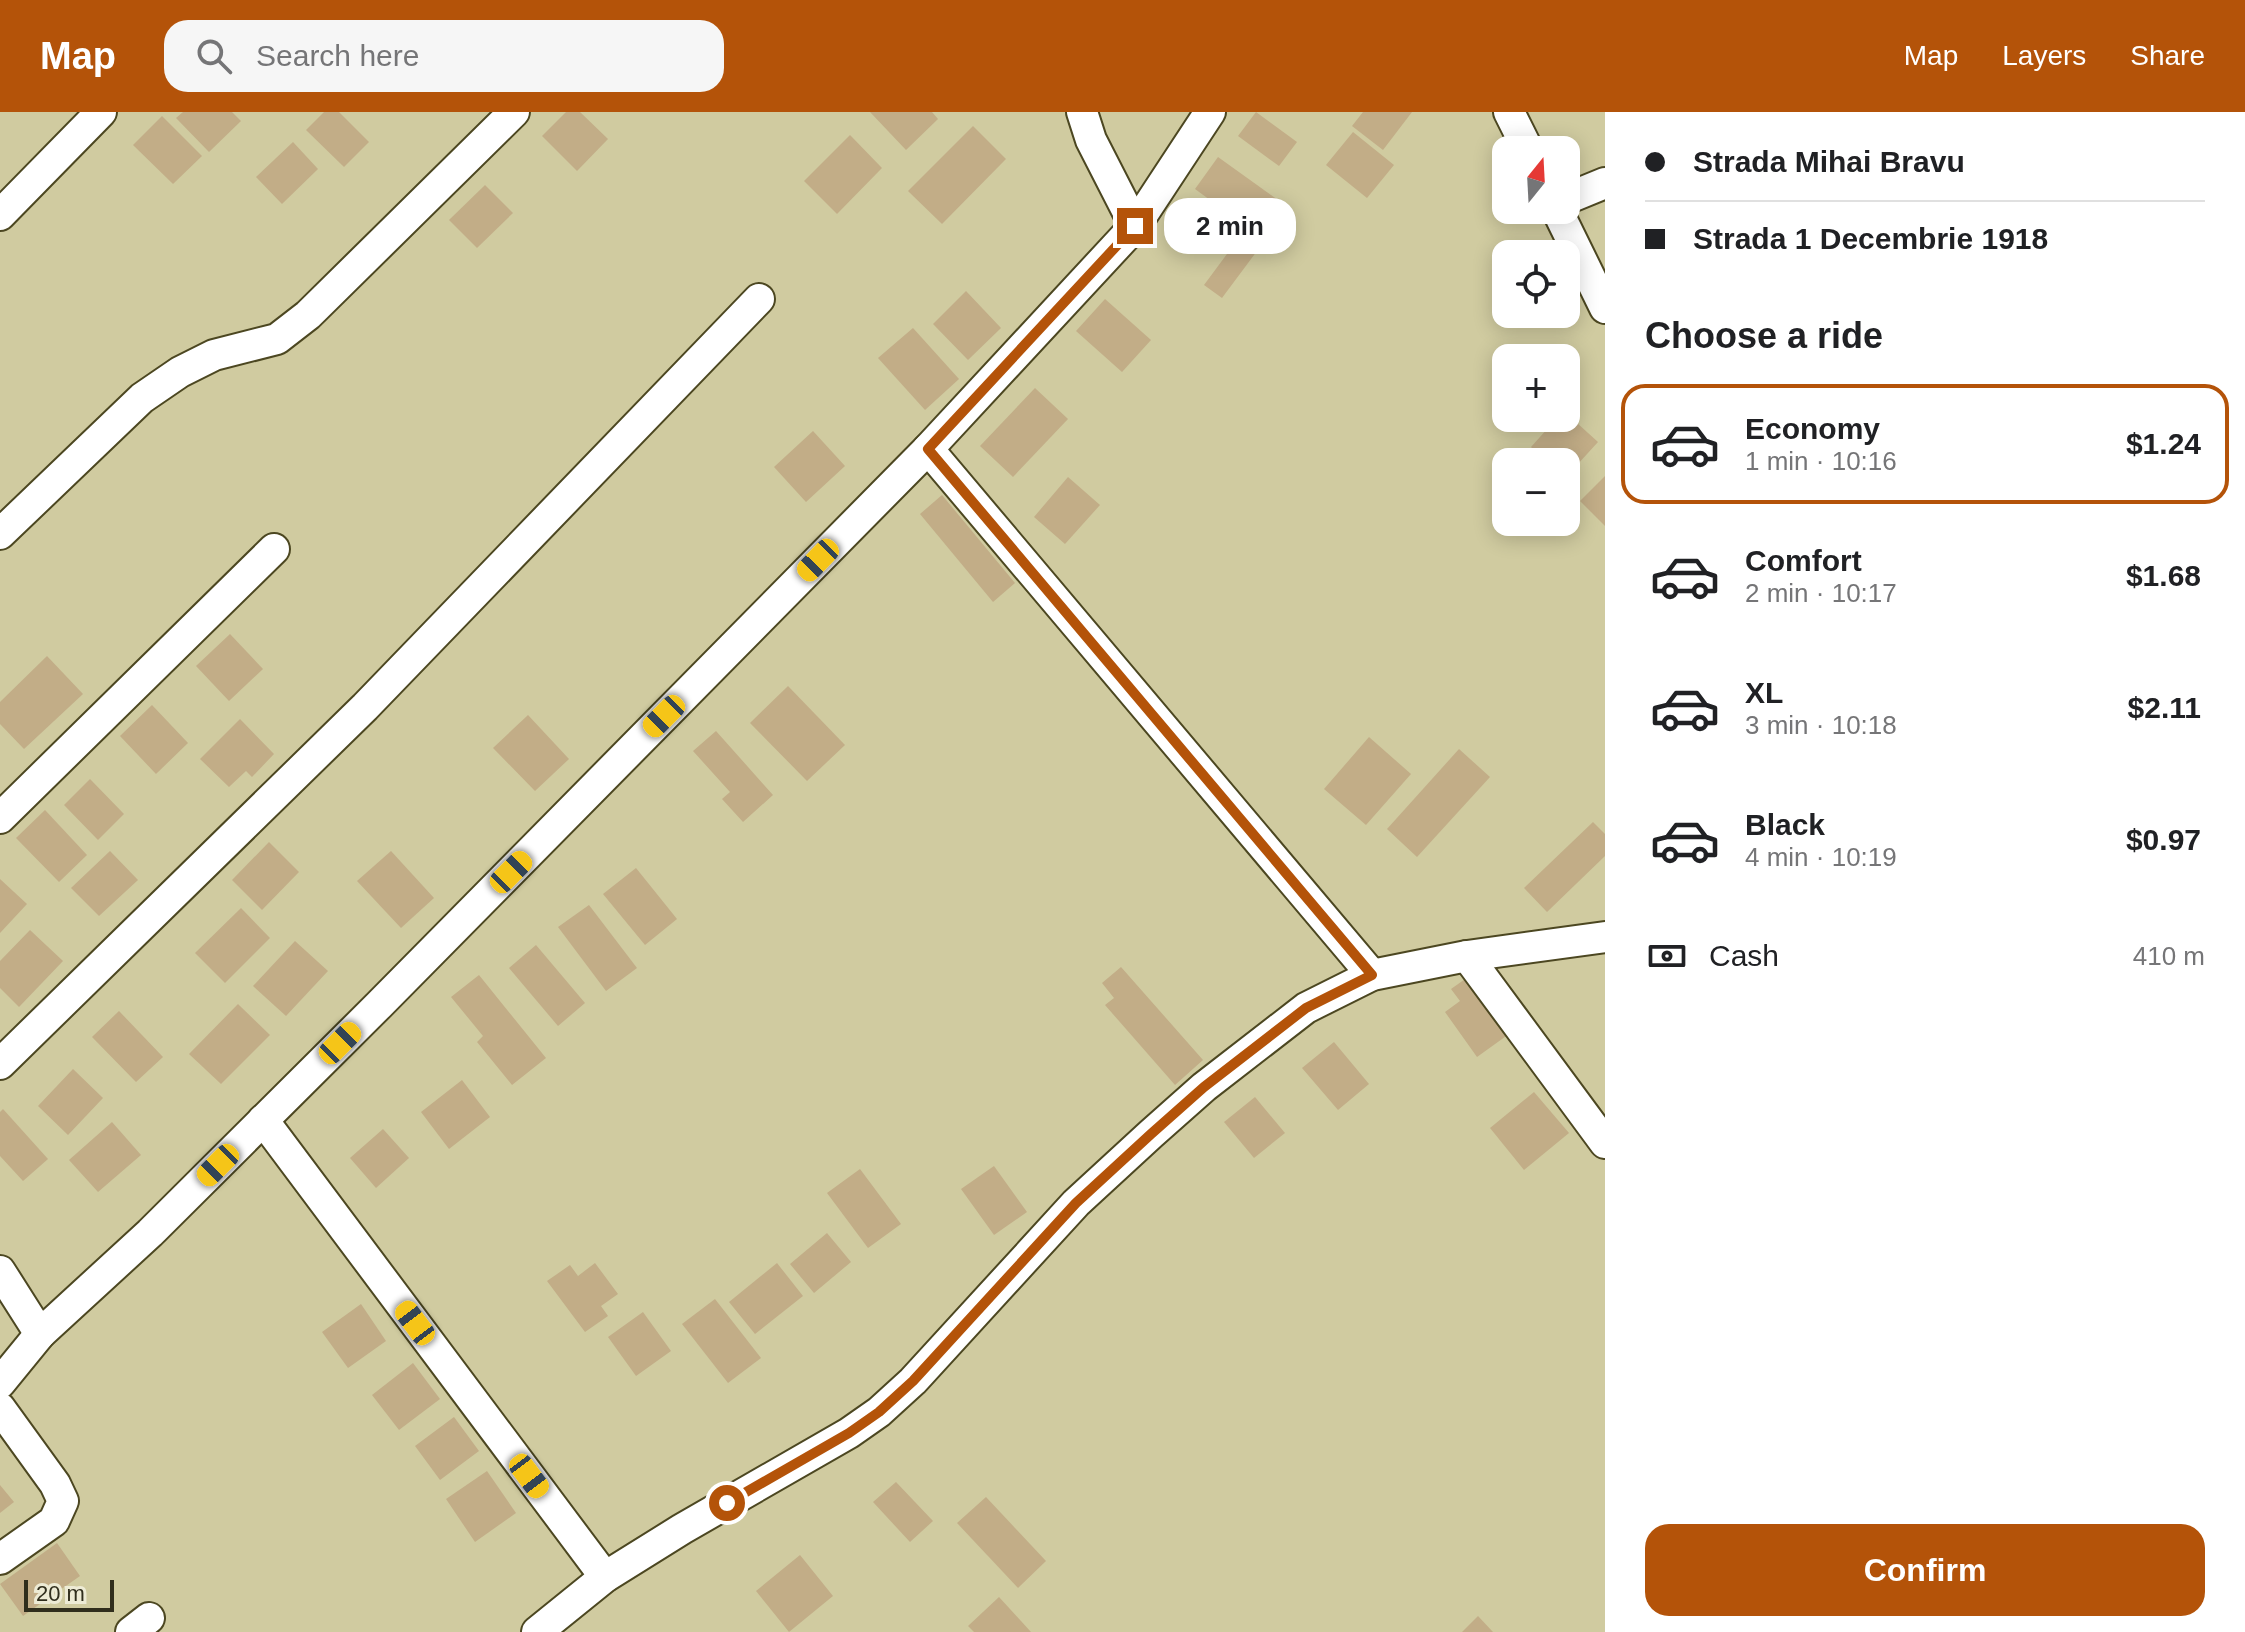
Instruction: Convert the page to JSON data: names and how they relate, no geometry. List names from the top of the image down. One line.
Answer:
{"scale_bar":"20 m","north":"top","page":{"header":"Map","search":"Search here","nav":["Map","Layers","Share"],"banner":["Strada Mihai Bravu","Strada 1 Decembrie 1918"],"map_buttons":["+","−"],"bubble":"2 min","heading":"Choose a ride","list":[{"name":"Economy","note":"1 min · 10:16","value":"$1.24"},{"name":"Comfort","note":"2 min · 10:17","value":"$1.68"},{"name":"XL","note":"3 min · 10:18","value":"$2.11"},{"name":"Black","note":"4 min · 10:19","value":"$0.97"}],"pay":["Cash","410 m"],"buttons":"Confirm","scale":"20 m"}}
